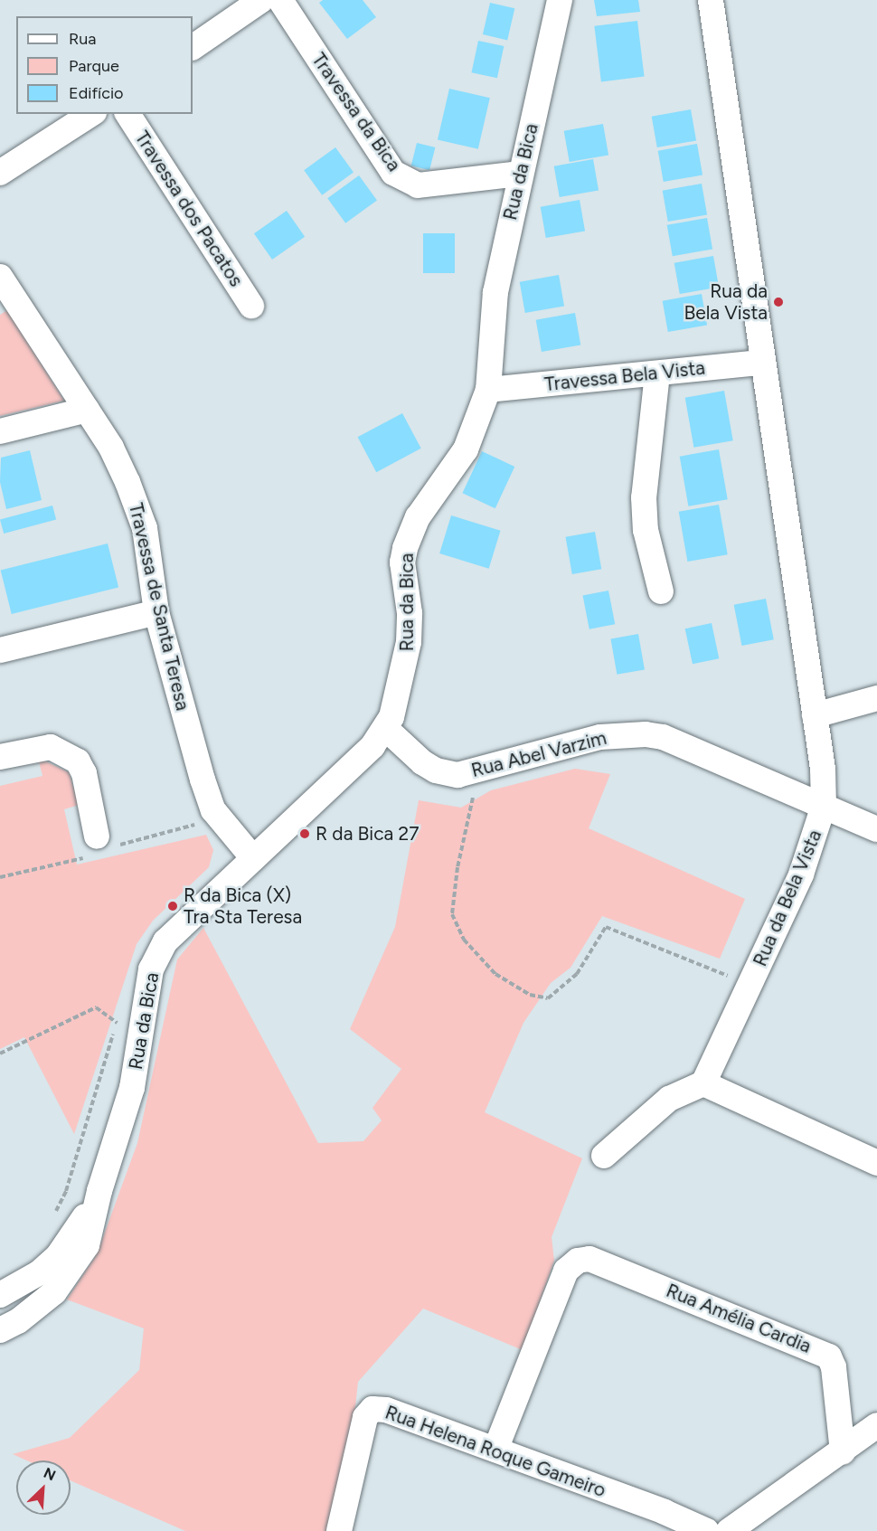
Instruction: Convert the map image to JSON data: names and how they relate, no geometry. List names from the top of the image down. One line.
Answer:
{"streets":{"street":["Travessa da Bica","Rua da Bica","Travessa dos Pacatos","Travessa Bela Vista","Travessa de Santa Teresa","Rua Abel Varzim","Rua da Bela Vista","Rua Amélia Cardia","Rua Helena Roque Gameiro"]},"crossings":[["Travessa da Bica","Rua da Bica"],["Rua da Bica","Travessa Bela Vista"],["Rua da Bica","Travessa de Santa Teresa"],["Rua da Bica","Rua Abel Varzim"],["Travessa Bela Vista","Rua da Bela Vista"],["Rua Abel Varzim","Rua da Bela Vista"],["Rua Amélia Cardia","Rua Helena Roque Gameiro"]],"places":["Rua da Bela Vista","R da Bica 27","R da Bica (X) Tra Sta Teresa"],"legend":["Rua","Parque","Edifício"],"north":"top right"}
